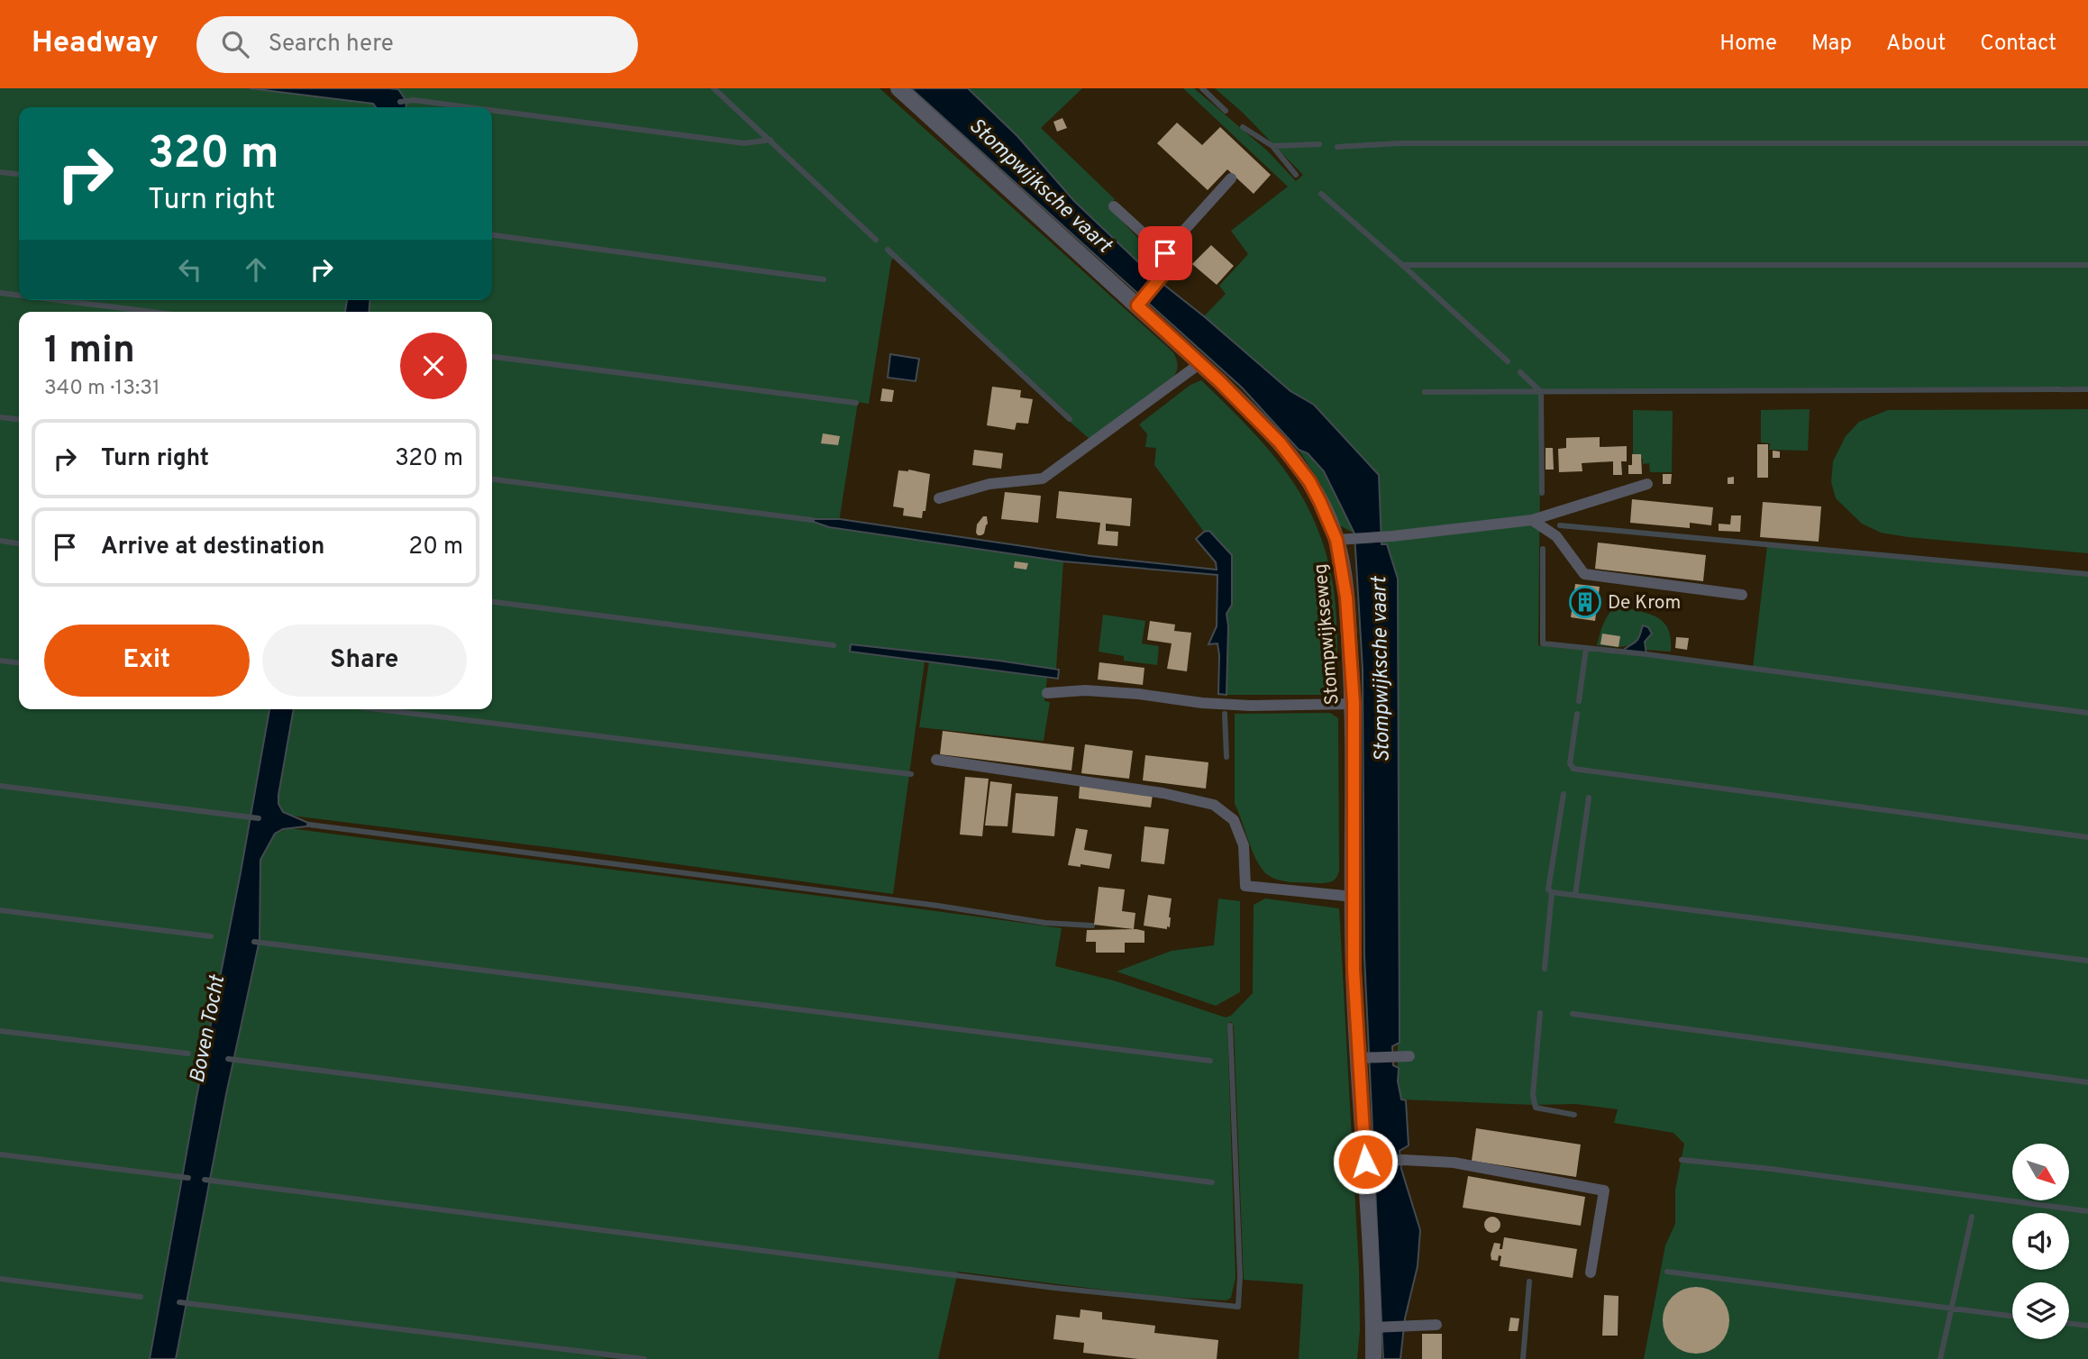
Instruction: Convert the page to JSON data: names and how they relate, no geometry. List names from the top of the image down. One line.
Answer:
{"streets":{"street":["Stompwijkseweg"]},"water":["Stompwijksche vaart","Boven Tocht"],"places":{"building":["De Krom"]},"north":"bottom right","page":{"header":"Headway","search":"Search here","nav":["Home","Map","About","Contact"],"turn":["320 m","Turn right"],"heading":["1 min","340 m · 13:31"],"list":[{"name":"Turn right","value":"320 m"},{"name":"Arrive at destination","value":"20 m"}],"buttons":["Exit","Share"]}}
